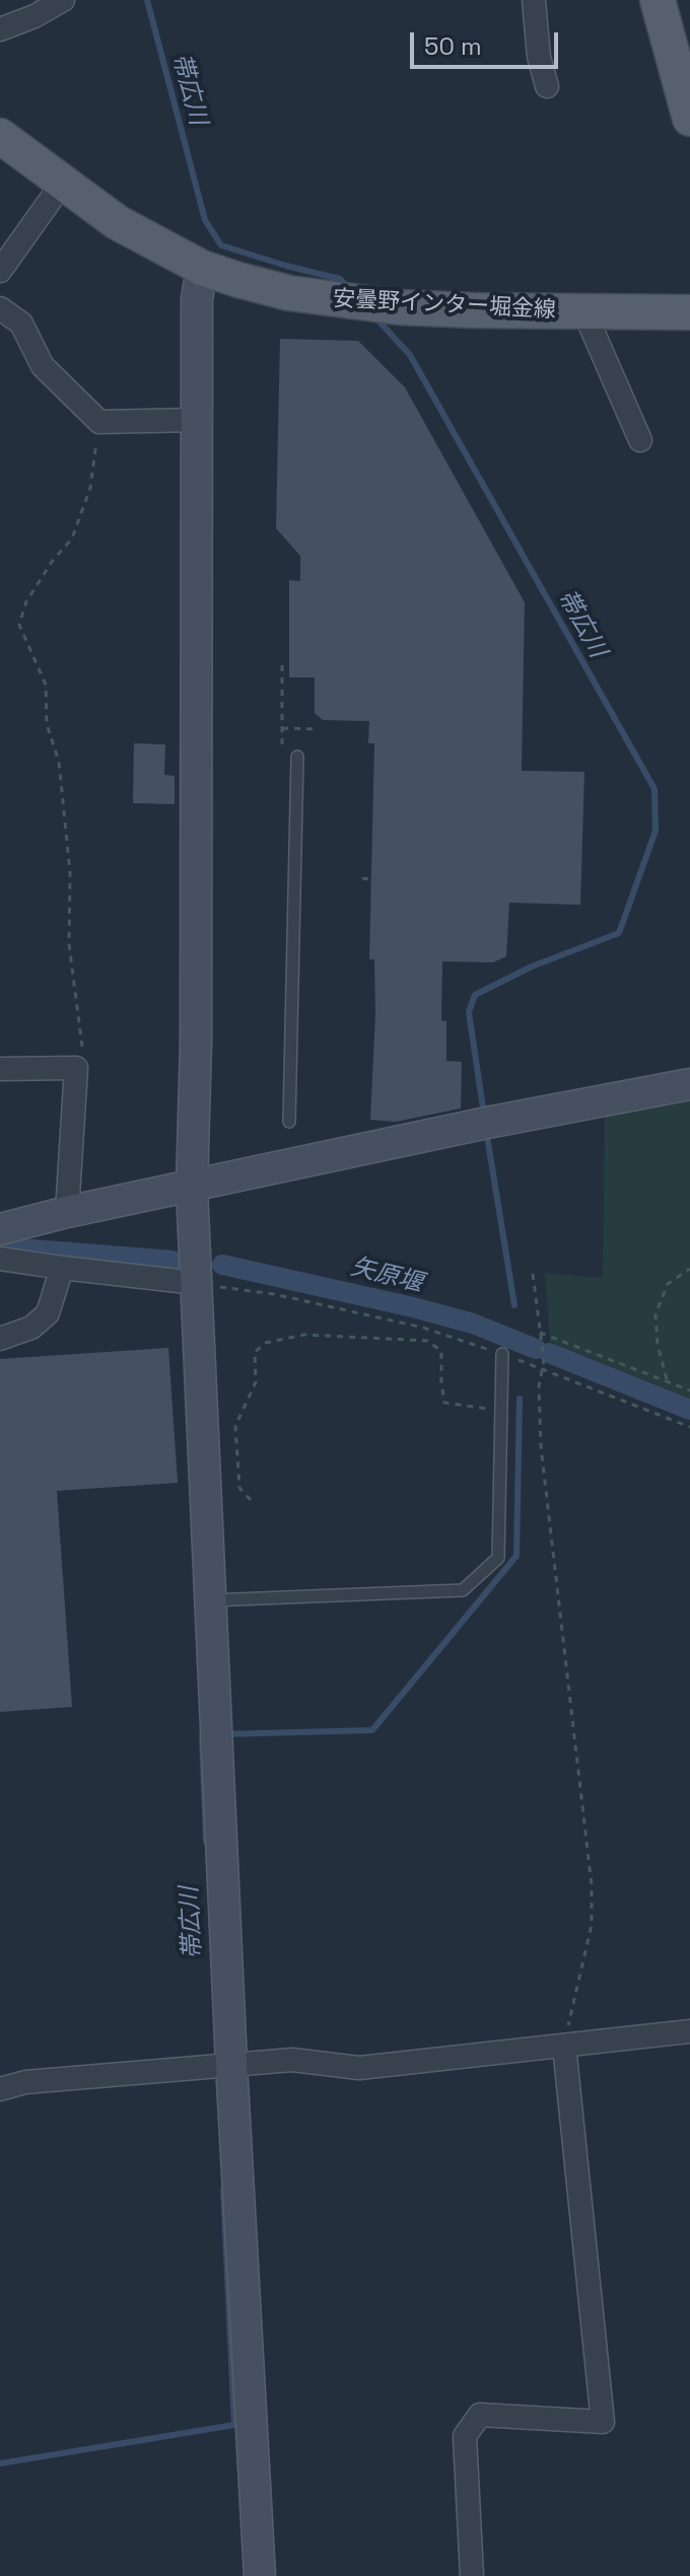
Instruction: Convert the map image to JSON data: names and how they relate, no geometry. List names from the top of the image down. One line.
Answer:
{"streets":{"main road":["安曇野インター堀金線"]},"water":["帯広川","矢原堰"],"scale_bar":"50 m"}
